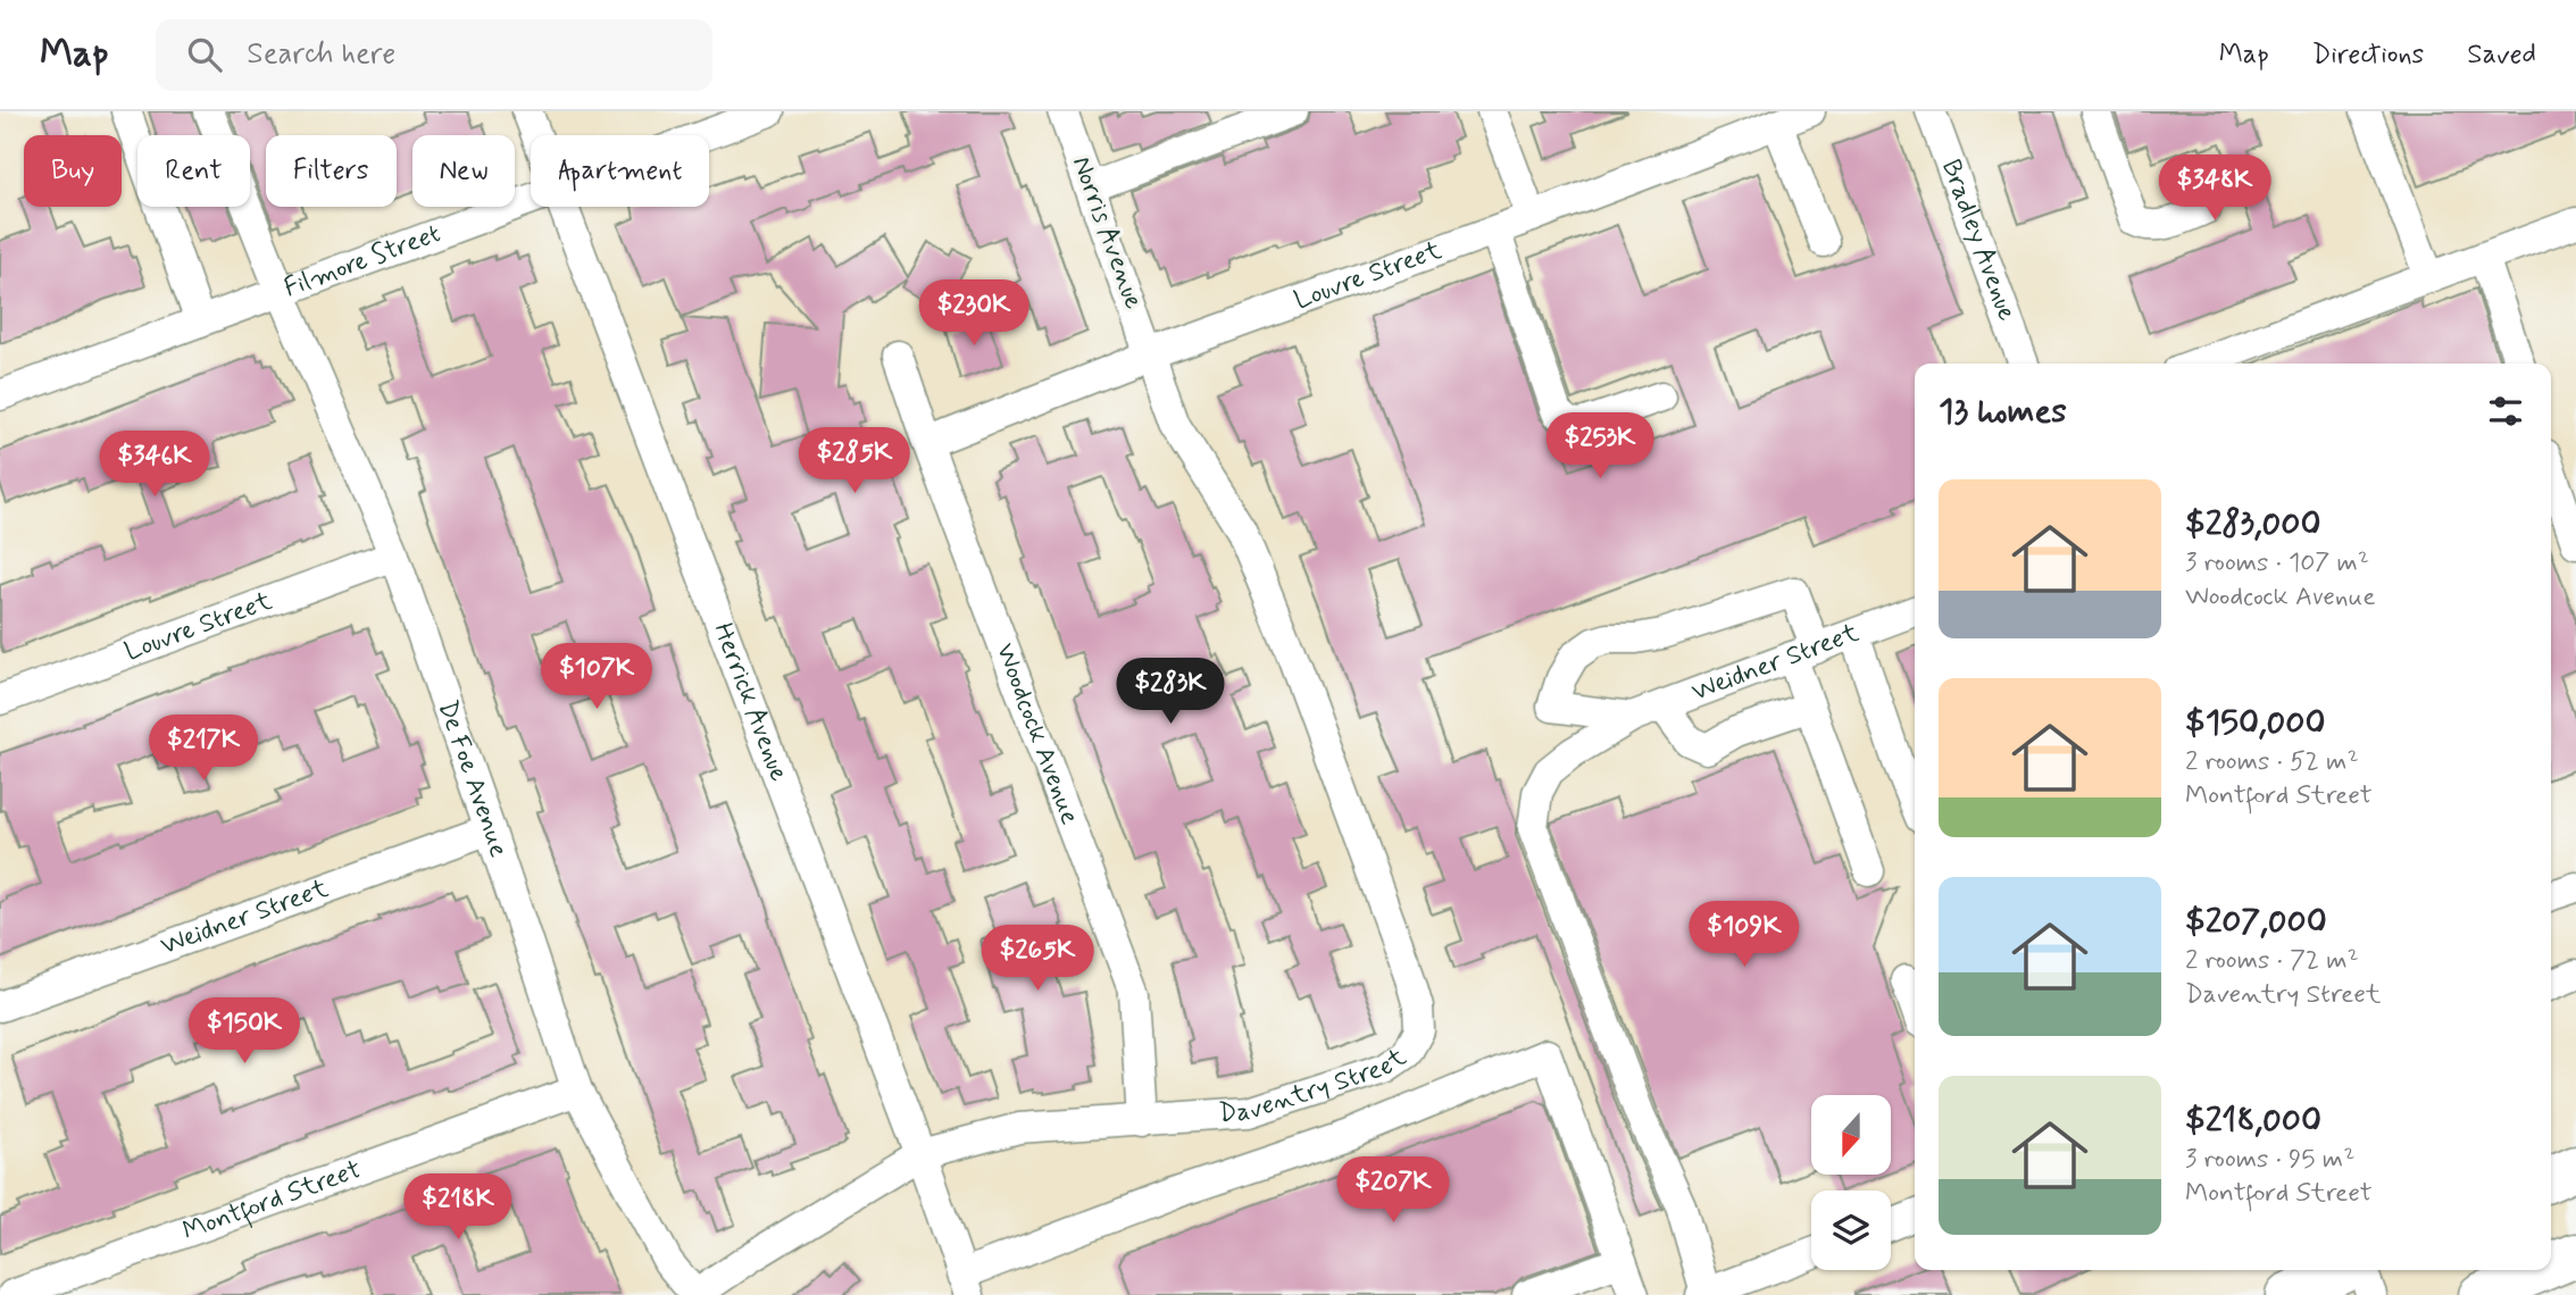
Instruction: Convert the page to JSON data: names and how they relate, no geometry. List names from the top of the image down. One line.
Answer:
{"streets":{"street":["Norris Avenue","Bradley Avenue","Filmore Street","Louvre Street","Weidner Street","Herrick Avenue","Woodcock Avenue","De Foe Avenue","Daventry Street","Montford Street"]},"crossings":[["Norris Avenue","Louvre Street"],["Norris Avenue","Daventry Street"],["Filmore Street","De Foe Avenue"],["Louvre Street","Woodcock Avenue"],["Louvre Street","De Foe Avenue"],["Louvre Street","Daventry Street"],["Weidner Street","De Foe Avenue"],["Herrick Avenue","Daventry Street"],["Woodcock Avenue","Daventry Street"],["De Foe Avenue","Daventry Street"],["De Foe Avenue","Montford Street"]],"north":"bottom","page":{"header":"Map","search":"Search here","nav":["Map","Directions","Saved"],"chip":["Buy","Rent","Filters","New","Apartment"],"price":["$348K","$230K","$253K","$285K","$346K","$107K","$283K","$217K","$109K","$265K","$150K","$207K","$218K"],"heading":"13 homes","list":[{"name":"$283,000","note":"3 rooms · 107 m² · Woodcock Avenue"},{"name":"$150,000","note":"2 rooms · 52 m² · Montford Street"},{"name":"$207,000","note":"2 rooms · 72 m² · Daventry Street"},{"name":"$218,000","note":"3 rooms · 95 m² · Montford Street"}]}}
